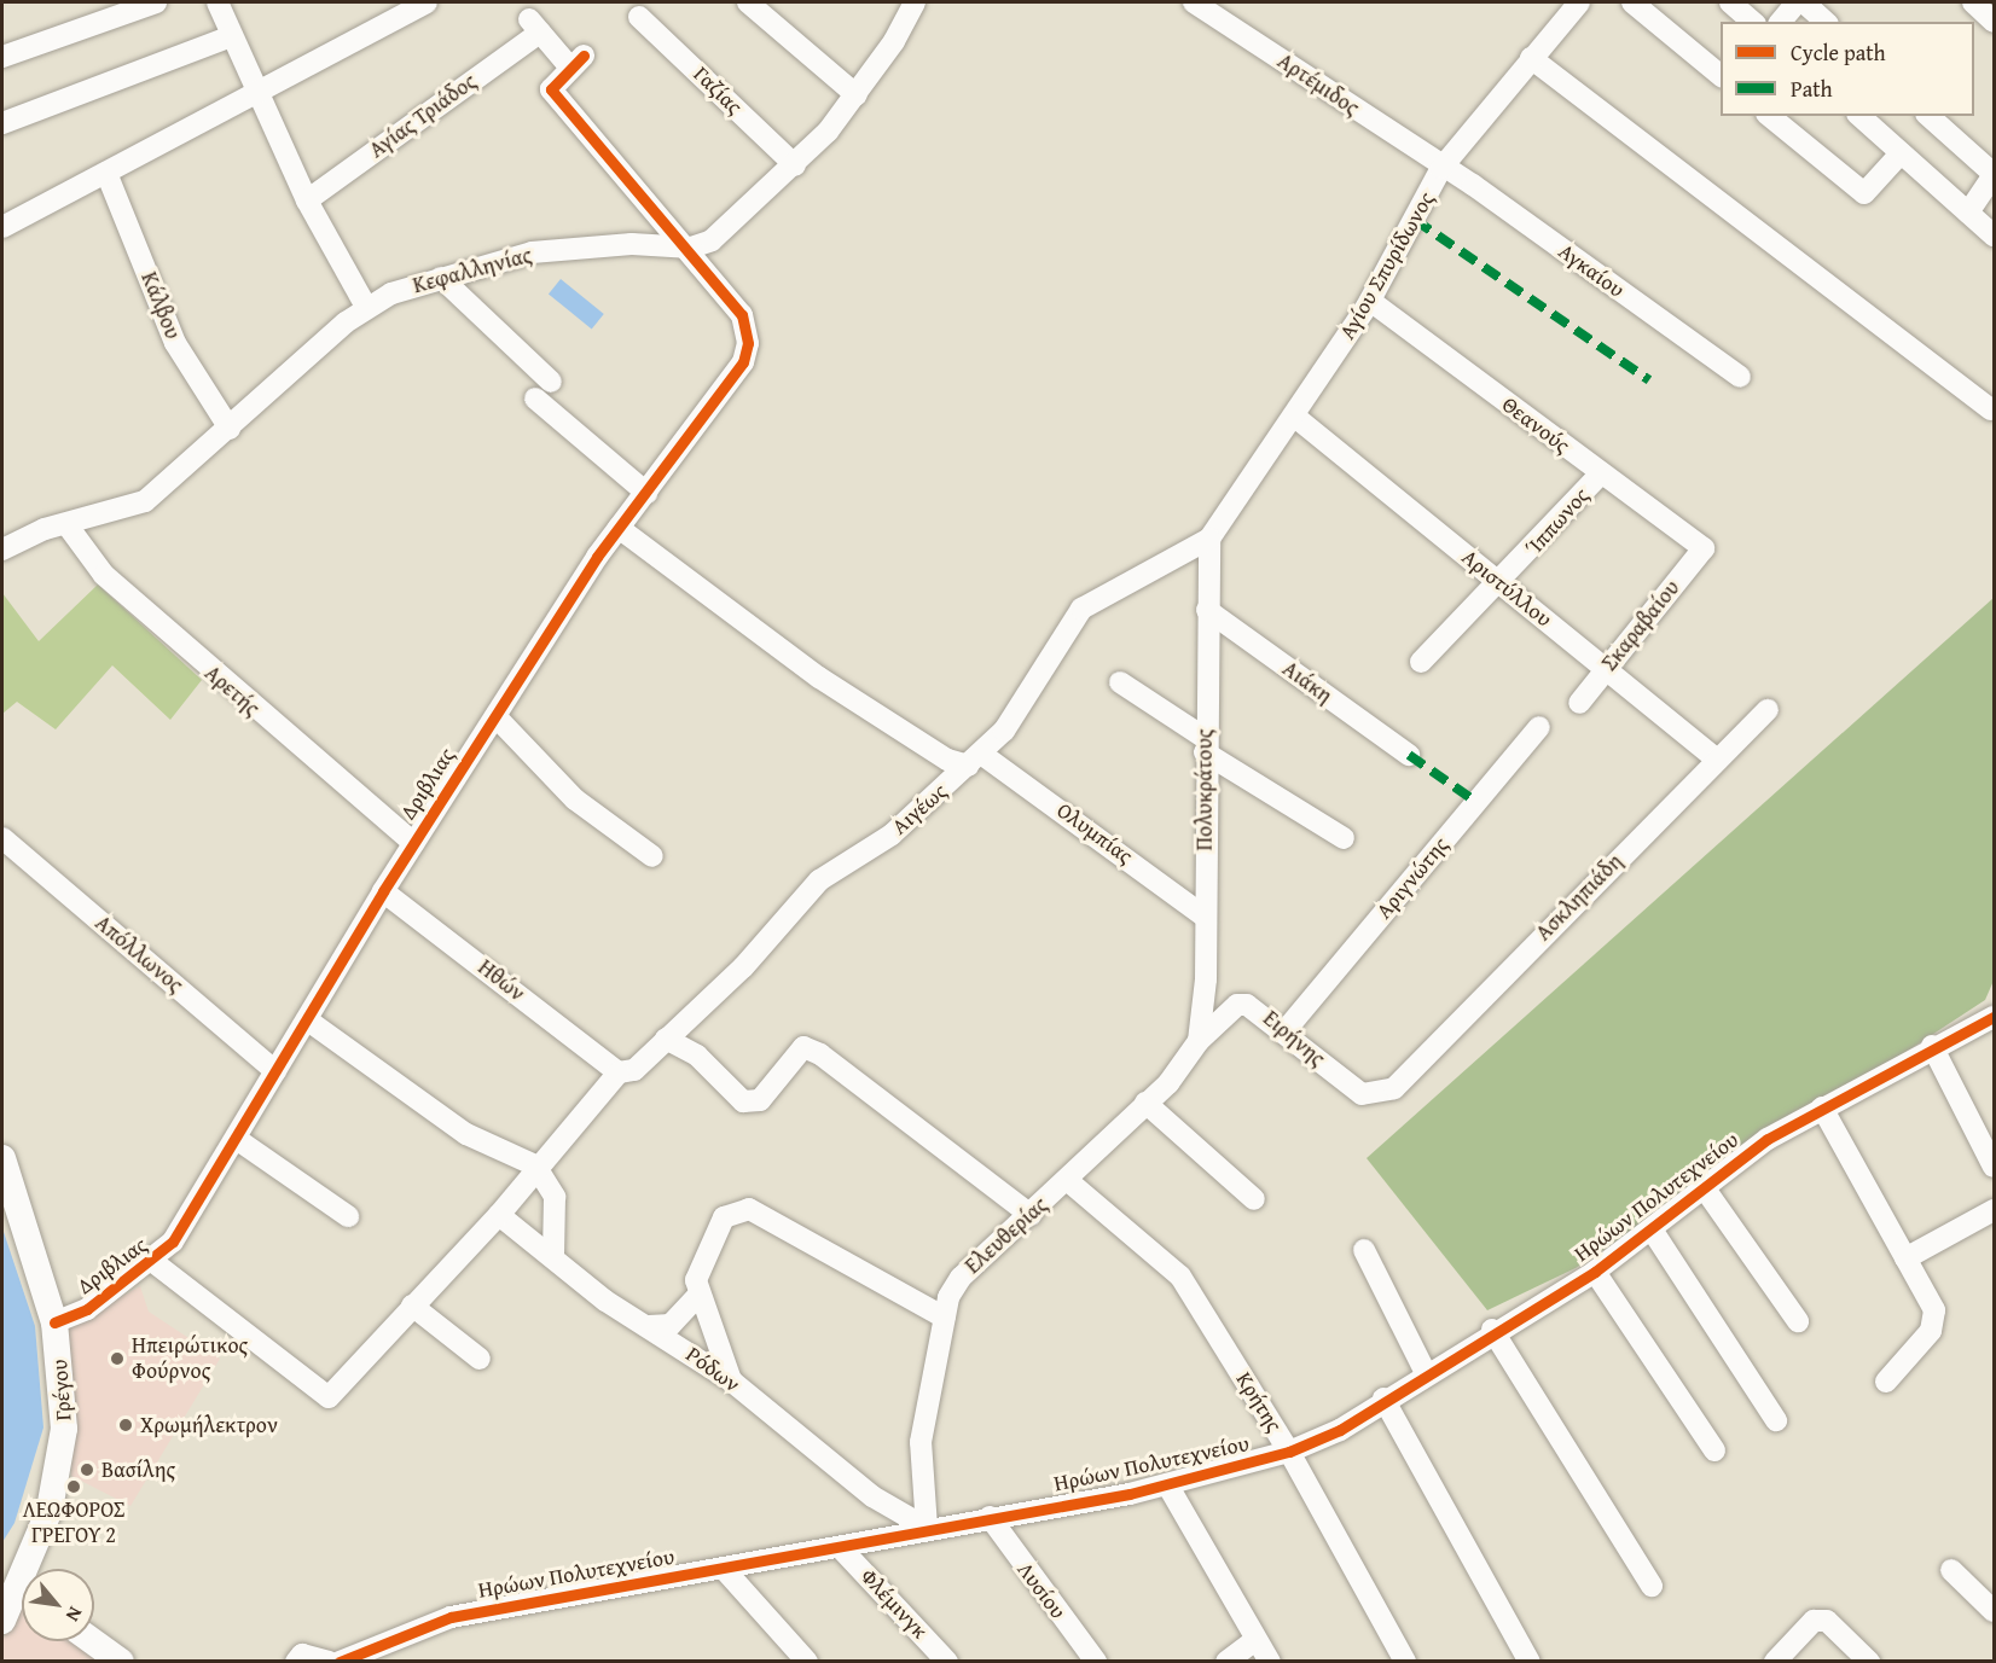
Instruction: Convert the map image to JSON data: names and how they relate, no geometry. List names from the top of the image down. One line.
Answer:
{"streets":{"main road":["Γρέγου"],"street":["Αρτέμιδος","Γαζίας","Αγίας Τριάδος","Αγίου Σπυρίδωνος","Κεφαλληνίας","Αγκαίου","Κάλβου","Θεανούς","Ίππωνος","Αριστύλλου","Σκαραβαίου","Αιάκη","Αρετής","Δριβλιας","Πολυκράτους","Αιγέως","Ολυμπίας","Αριγνώτης","Ασκληπιάδη","Απόλλωνος","Ηθών","Ειρήνης","Ηρώων Πολυτεχνείου","Ελευθερίας","Ρόδων","Κρήτης","Λυσίου","Φλέμινγκ"]},"crossings":[["Αρτέμιδος","Αγίου Σπυρίδωνος"],["Αρτέμιδος","Αγκαίου"],["Γαζίας","Κεφαλληνίας"],["Αγίας Τριάδος","Δριβλιας"],["Αγίου Σπυρίδωνος","Αγκαίου"],["Αγίου Σπυρίδωνος","Θεανούς"],["Αγίου Σπυρίδωνος","Αριστύλλου"],["Αγίου Σπυρίδωνος","Πολυκράτους"],["Αγίου Σπυρίδωνος","Αιγέως"],["Κεφαλληνίας","Κάλβου"],["Κεφαλληνίας","Αρετής"],["Κεφαλληνίας","Δριβλιας"],["Θεανούς","Ίππωνος"],["Θεανούς","Σκαραβαίου"],["Ίππωνος","Αριστύλλου"],["Αριστύλλου","Σκαραβαίου"],["Αριστύλλου","Ασκληπιάδη"],["Αιάκη","Πολυκράτους"],["Αρετής","Δριβλιας"],["Δριβλιας","Αιγέως"],["Δριβλιας","Ολυμπίας"],["Δριβλιας","Απόλλωνος"],["Δριβλιας","Ηθών"],["Δριβλιας","Γρέγου"],["Πολυκράτους","Αιγέως"],["Πολυκράτους","Ολυμπίας"],["Πολυκράτους","Ειρήνης"],["Πολυκράτους","Ελευθερίας"],["Αιγέως","Ολυμπίας"],["Αιγέως","Ηθών"],["Αιγέως","Ρόδων"],["Αριγνώτης","Ειρήνης"],["Ασκληπιάδη","Ειρήνης"],["Ειρήνης","Ελευθερίας"],["Ηρώων Πολυτεχνείου","Ελευθερίας"],["Ηρώων Πολυτεχνείου","Ρόδων"],["Ηρώων Πολυτεχνείου","Κρήτης"],["Ηρώων Πολυτεχνείου","Λυσίου"],["Ηρώων Πολυτεχνείου","Φλέμινγκ"],["Ελευθερίας","Ρόδων"],["Ελευθερίας","Κρήτης"]],"places":["Ηπειρώτικος Φούρνος","Χρωμήλεκτρον","Βασίλης","ΛΕΩΦΟΡΟΣ ΓΡΕΓΟΥ 2"],"legend":["Cycle path","Path"],"north":"bottom right"}
